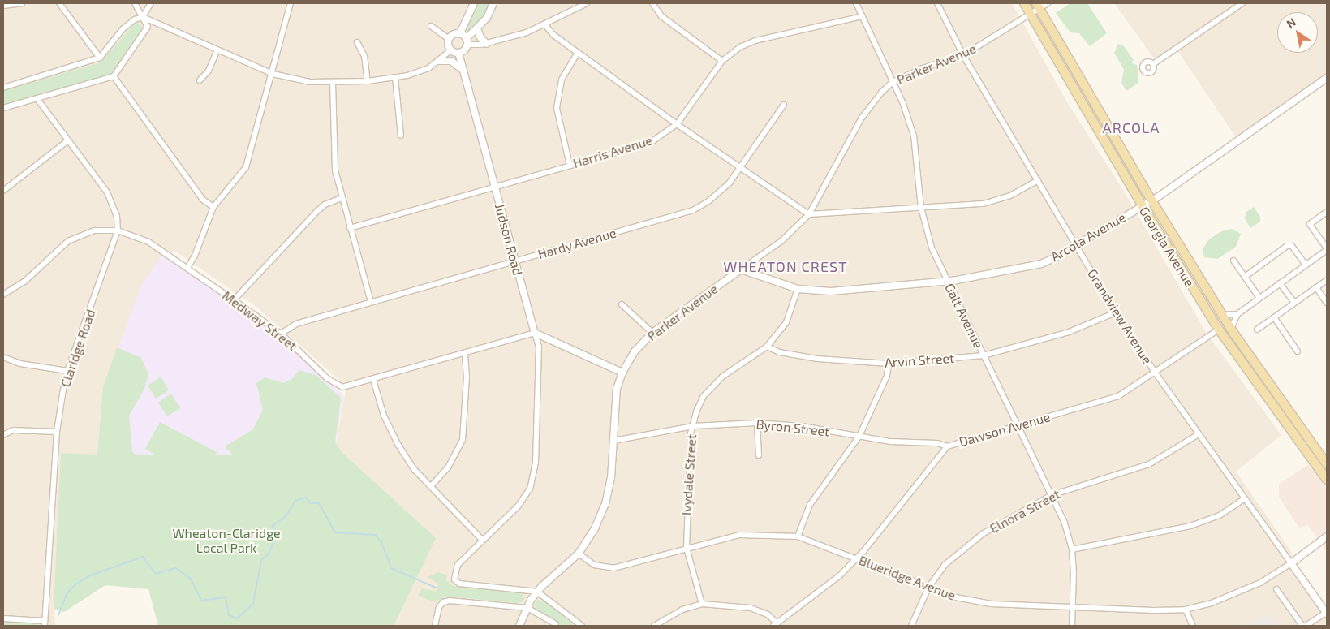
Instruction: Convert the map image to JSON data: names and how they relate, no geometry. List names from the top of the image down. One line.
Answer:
{"streets":{"main road":["Georgia Avenue"],"street":["Parker Avenue","Harris Avenue","Arcola Avenue","Judson Road","Hardy Avenue","Galt Avenue","Grandview Avenue","Medway Street","Claridge Road","Arvin Street","Byron Street","Dawson Avenue","Ivydale Street","Elnora Street","Blueridge Avenue"]},"crossings":[["Parker Avenue","Arcola Avenue"],["Parker Avenue","Georgia Avenue"],["Parker Avenue","Galt Avenue"],["Parker Avenue","Grandview Avenue"],["Parker Avenue","Byron Street"],["Parker Avenue","Blueridge Avenue"],["Harris Avenue","Judson Road"],["Harris Avenue","Galt Avenue"],["Arcola Avenue","Georgia Avenue"],["Arcola Avenue","Galt Avenue"],["Arcola Avenue","Grandview Avenue"],["Arcola Avenue","Ivydale Street"],["Judson Road","Hardy Avenue"],["Judson Road","Medway Street"],["Hardy Avenue","Medway Street"],["Georgia Avenue","Dawson Avenue"],["Galt Avenue","Arvin Street"],["Galt Avenue","Dawson Avenue"],["Galt Avenue","Elnora Street"],["Galt Avenue","Blueridge Avenue"],["Grandview Avenue","Arvin Street"],["Grandview Avenue","Dawson Avenue"],["Grandview Avenue","Elnora Street"],["Grandview Avenue","Blueridge Avenue"],["Medway Street","Claridge Road"],["Arvin Street","Ivydale Street"],["Byron Street","Dawson Avenue"],["Byron Street","Ivydale Street"],["Dawson Avenue","Blueridge Avenue"],["Ivydale Street","Blueridge Avenue"],["Elnora Street","Blueridge Avenue"]],"districts":["ARCOLA","WHEATON CREST"],"parks":["Wheaton-Claridge Local Park"],"north":"top left"}
